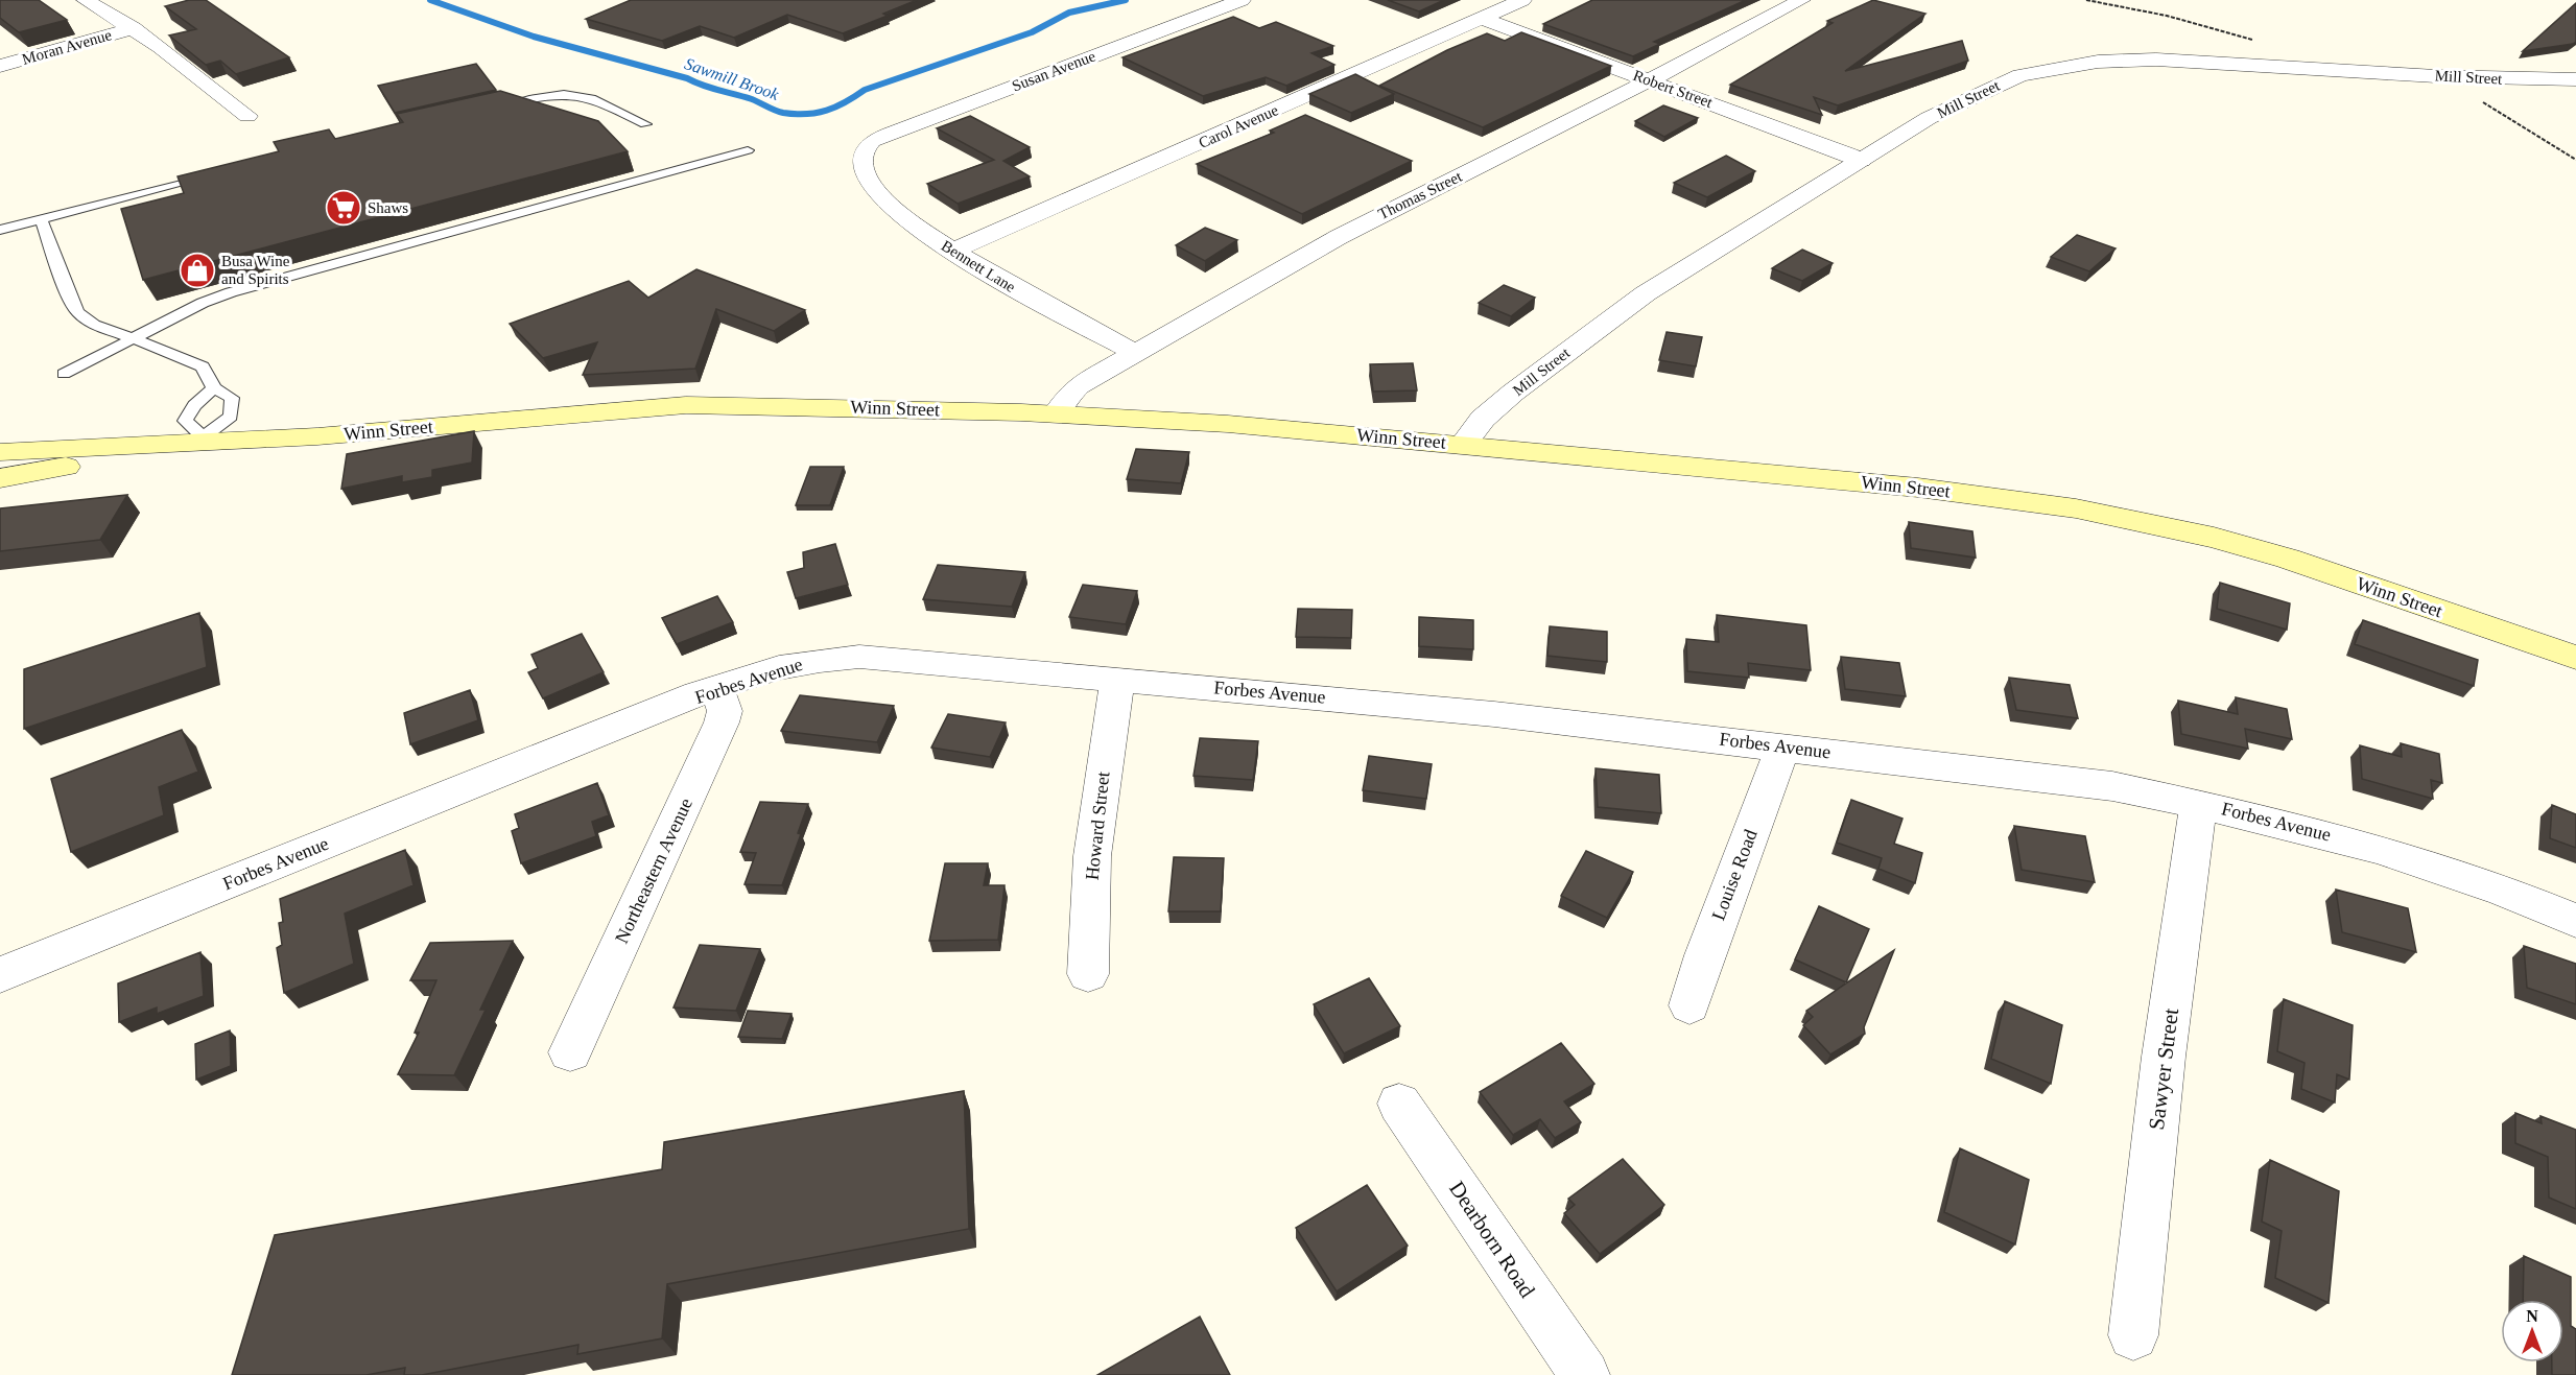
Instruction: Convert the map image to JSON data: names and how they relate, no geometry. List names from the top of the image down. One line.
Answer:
{"streets":{"main road":["Winn Street"],"street":["Moran Avenue","Susan Avenue","Mill Street","Robert Street","Carol Avenue","Thomas Street","Bennett Lane","Forbes Avenue","Howard Street","Northeastern Avenue","Louise Road","Sawyer Street","Dearborn Road"]},"crossings":[["Susan Avenue","Bennett Lane"],["Mill Street","Robert Street"],["Mill Street","Winn Street"],["Robert Street","Carol Avenue"],["Robert Street","Thomas Street"],["Carol Avenue","Bennett Lane"],["Thomas Street","Bennett Lane"],["Thomas Street","Winn Street"],["Forbes Avenue","Howard Street"],["Forbes Avenue","Northeastern Avenue"],["Forbes Avenue","Louise Road"],["Forbes Avenue","Sawyer Street"]],"water":["Sawmill Brook"],"places":{"supermarket":["Shaws"],"shop":["Busa Wine and Spirits"]},"north":"top"}
